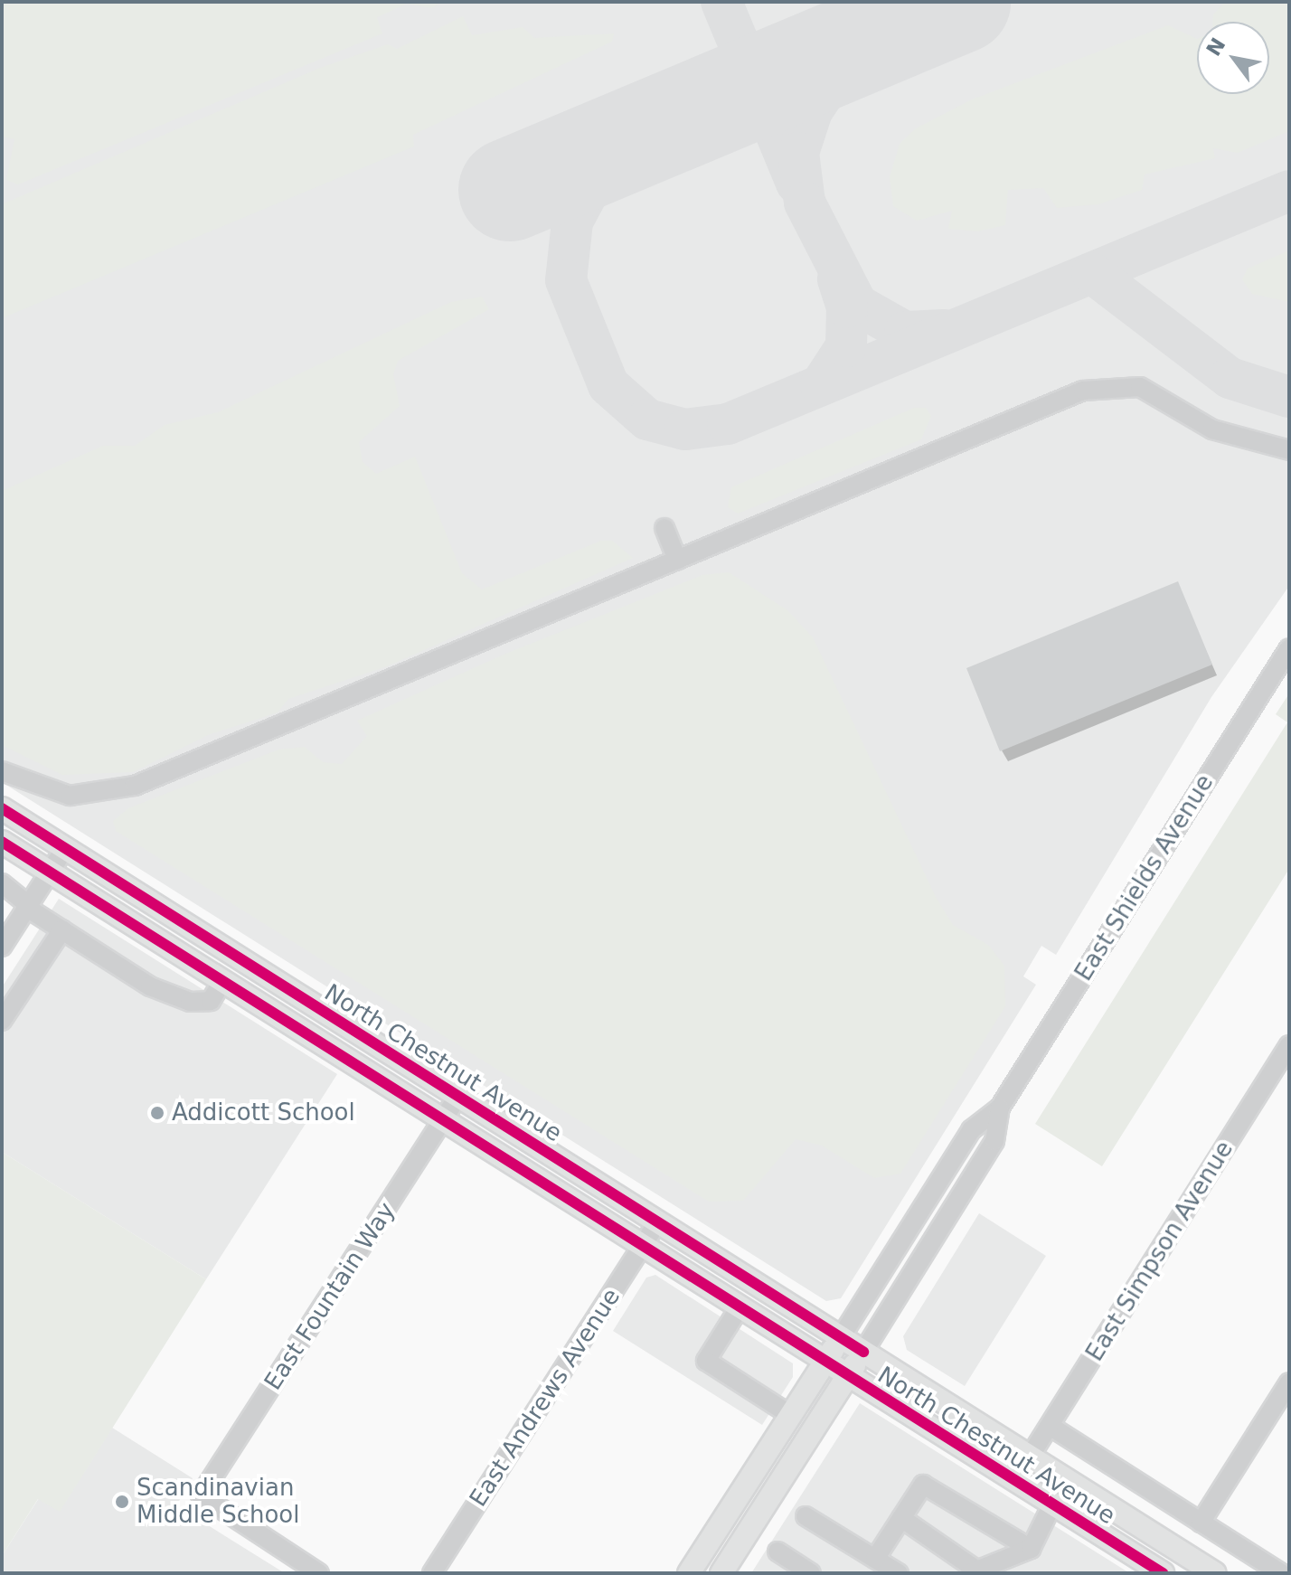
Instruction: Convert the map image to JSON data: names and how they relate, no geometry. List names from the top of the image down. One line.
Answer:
{"streets":{"main road":["East Shields Avenue","North Chestnut Avenue"],"street":["East Simpson Avenue","East Fountain Way","East Andrews Avenue"]},"crossings":[["East Shields Avenue","North Chestnut Avenue"],["North Chestnut Avenue","East Simpson Avenue"],["North Chestnut Avenue","East Fountain Way"],["North Chestnut Avenue","East Andrews Avenue"]],"places":["Addicott School","Scandinavian Middle School"],"north":"top left"}
